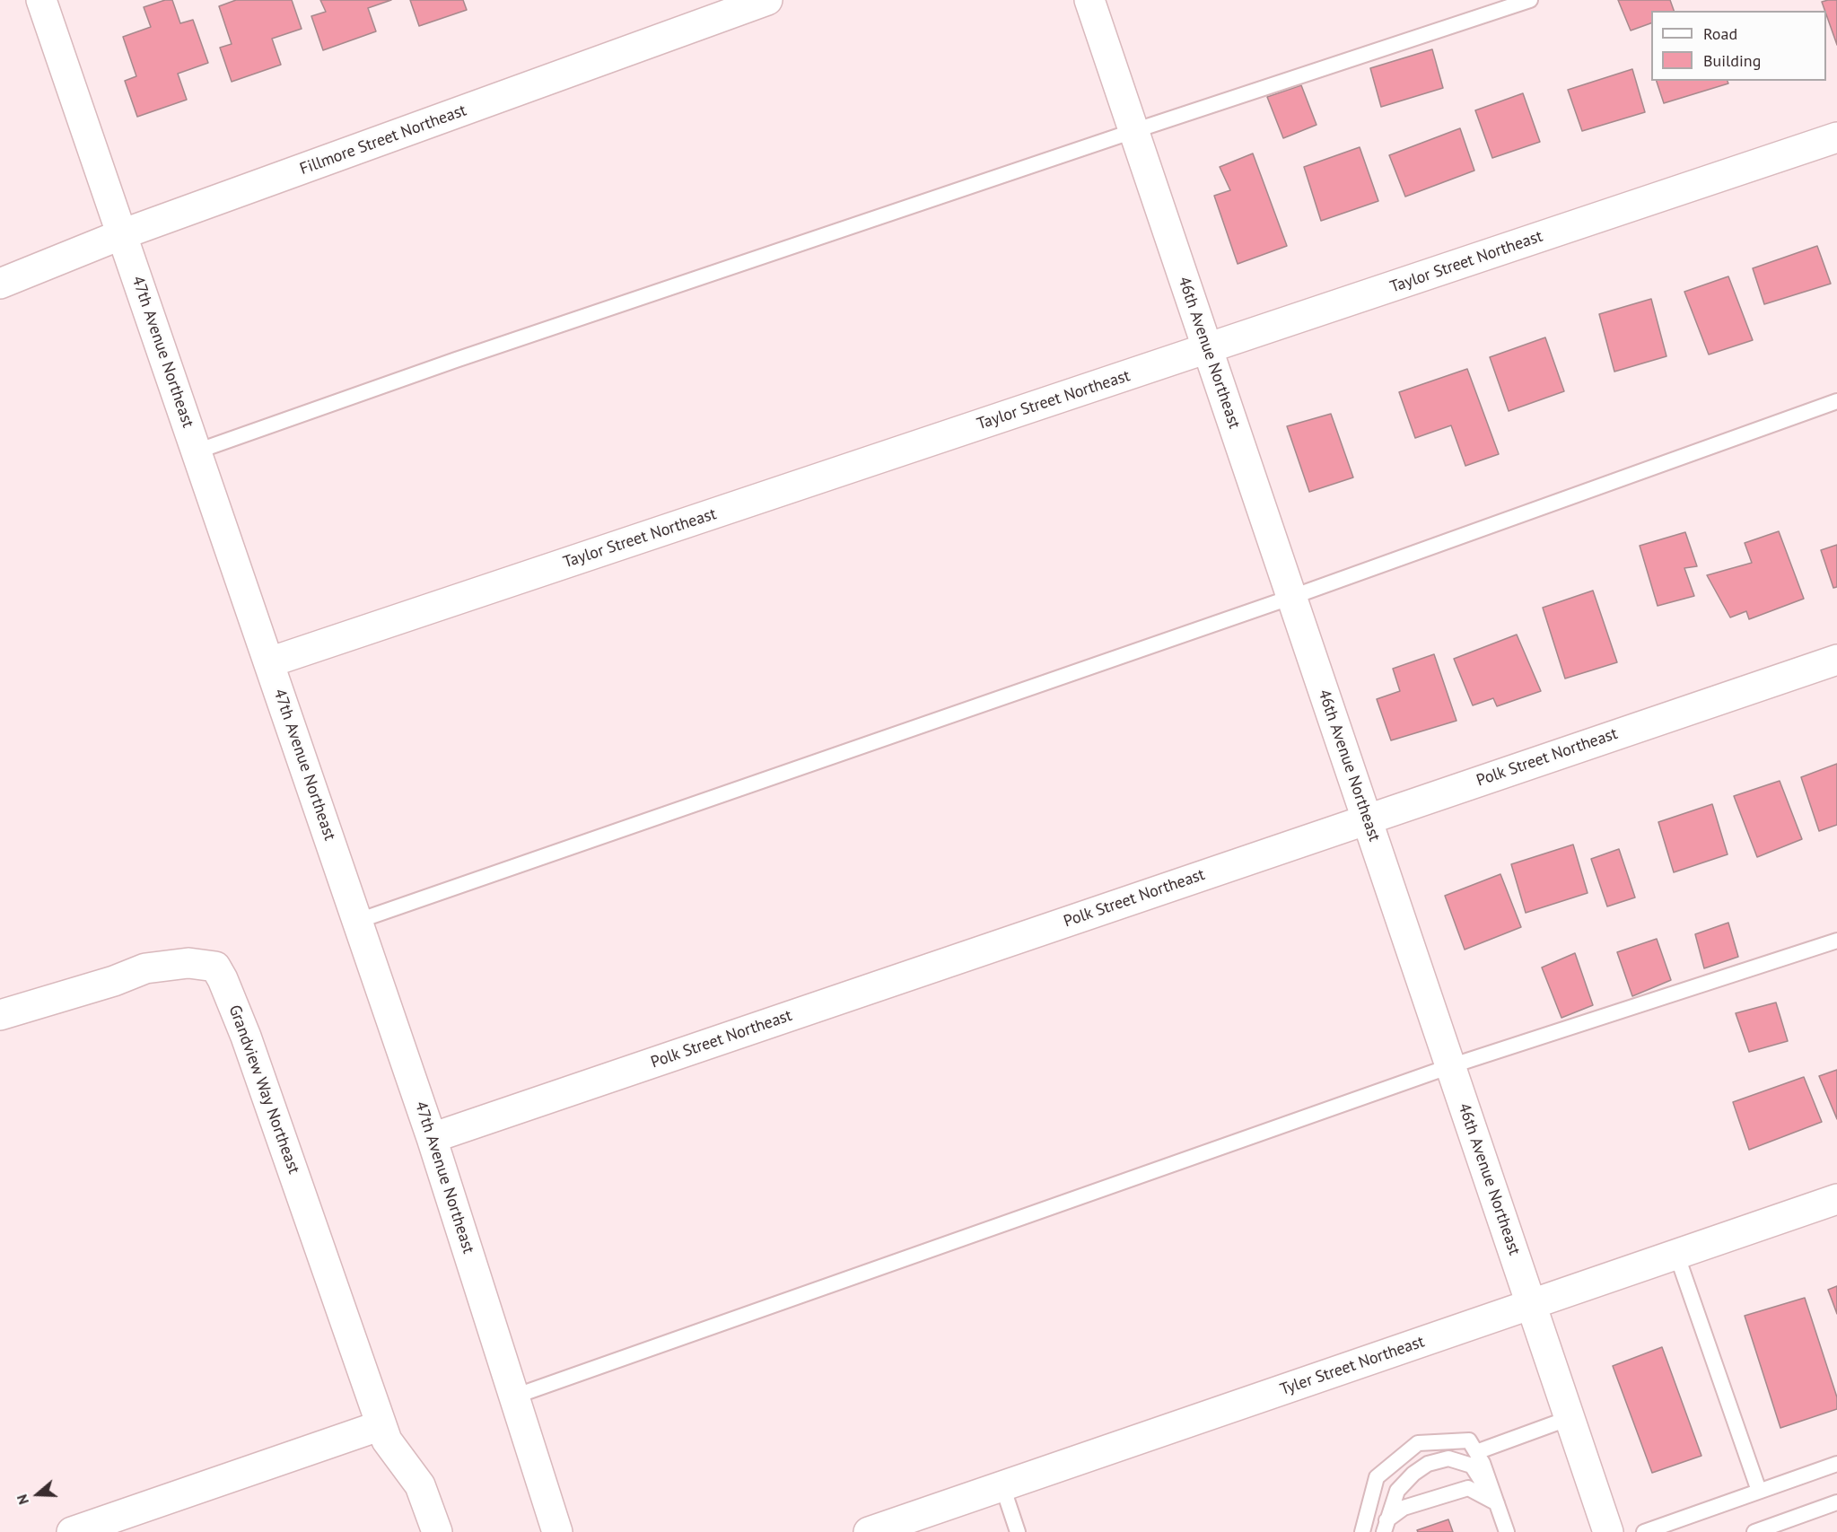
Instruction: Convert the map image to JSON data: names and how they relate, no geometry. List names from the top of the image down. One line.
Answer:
{"streets":{"street":["Fillmore Street Northeast","Taylor Street Northeast","47th Avenue Northeast","46th Avenue Northeast","Polk Street Northeast","Grandview Way Northeast","Tyler Street Northeast"]},"crossings":[["Fillmore Street Northeast","47th Avenue Northeast"],["Taylor Street Northeast","47th Avenue Northeast"],["Taylor Street Northeast","46th Avenue Northeast"],["47th Avenue Northeast","Polk Street Northeast"],["46th Avenue Northeast","Polk Street Northeast"],["46th Avenue Northeast","Tyler Street Northeast"]],"legend":["Road","Building"],"north":"left"}
